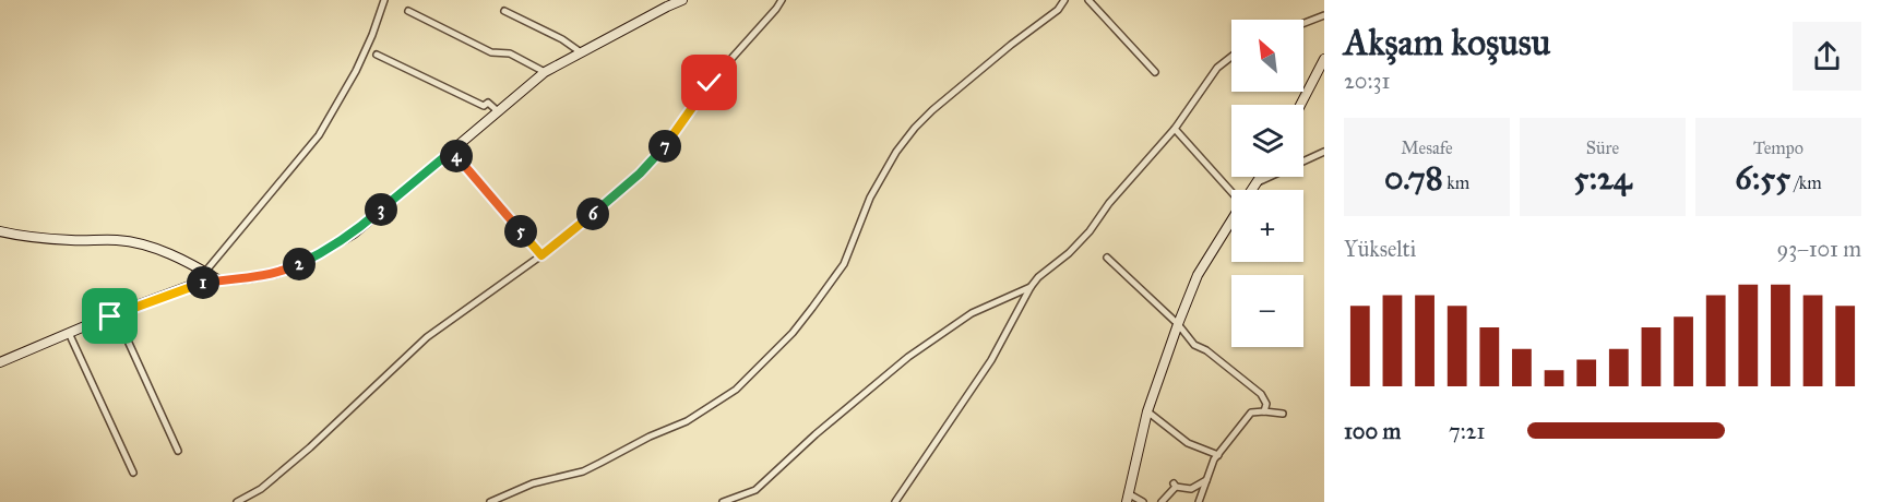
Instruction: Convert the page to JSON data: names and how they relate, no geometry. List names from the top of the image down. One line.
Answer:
{"north":"top left","page":{"heading":["Akşam koşusu","20:31"],"map_buttons":["+","−"],"stats":[["Mesafe","0.78 km"],["Süre","5:24"],["Tempo","6:55 /km"]],"pins":["7","4","3","6","5","2","1"],"chart":["Yükselti","93–101 m"],"list":[{"name":"100 m","note":"7:21"}]}}
